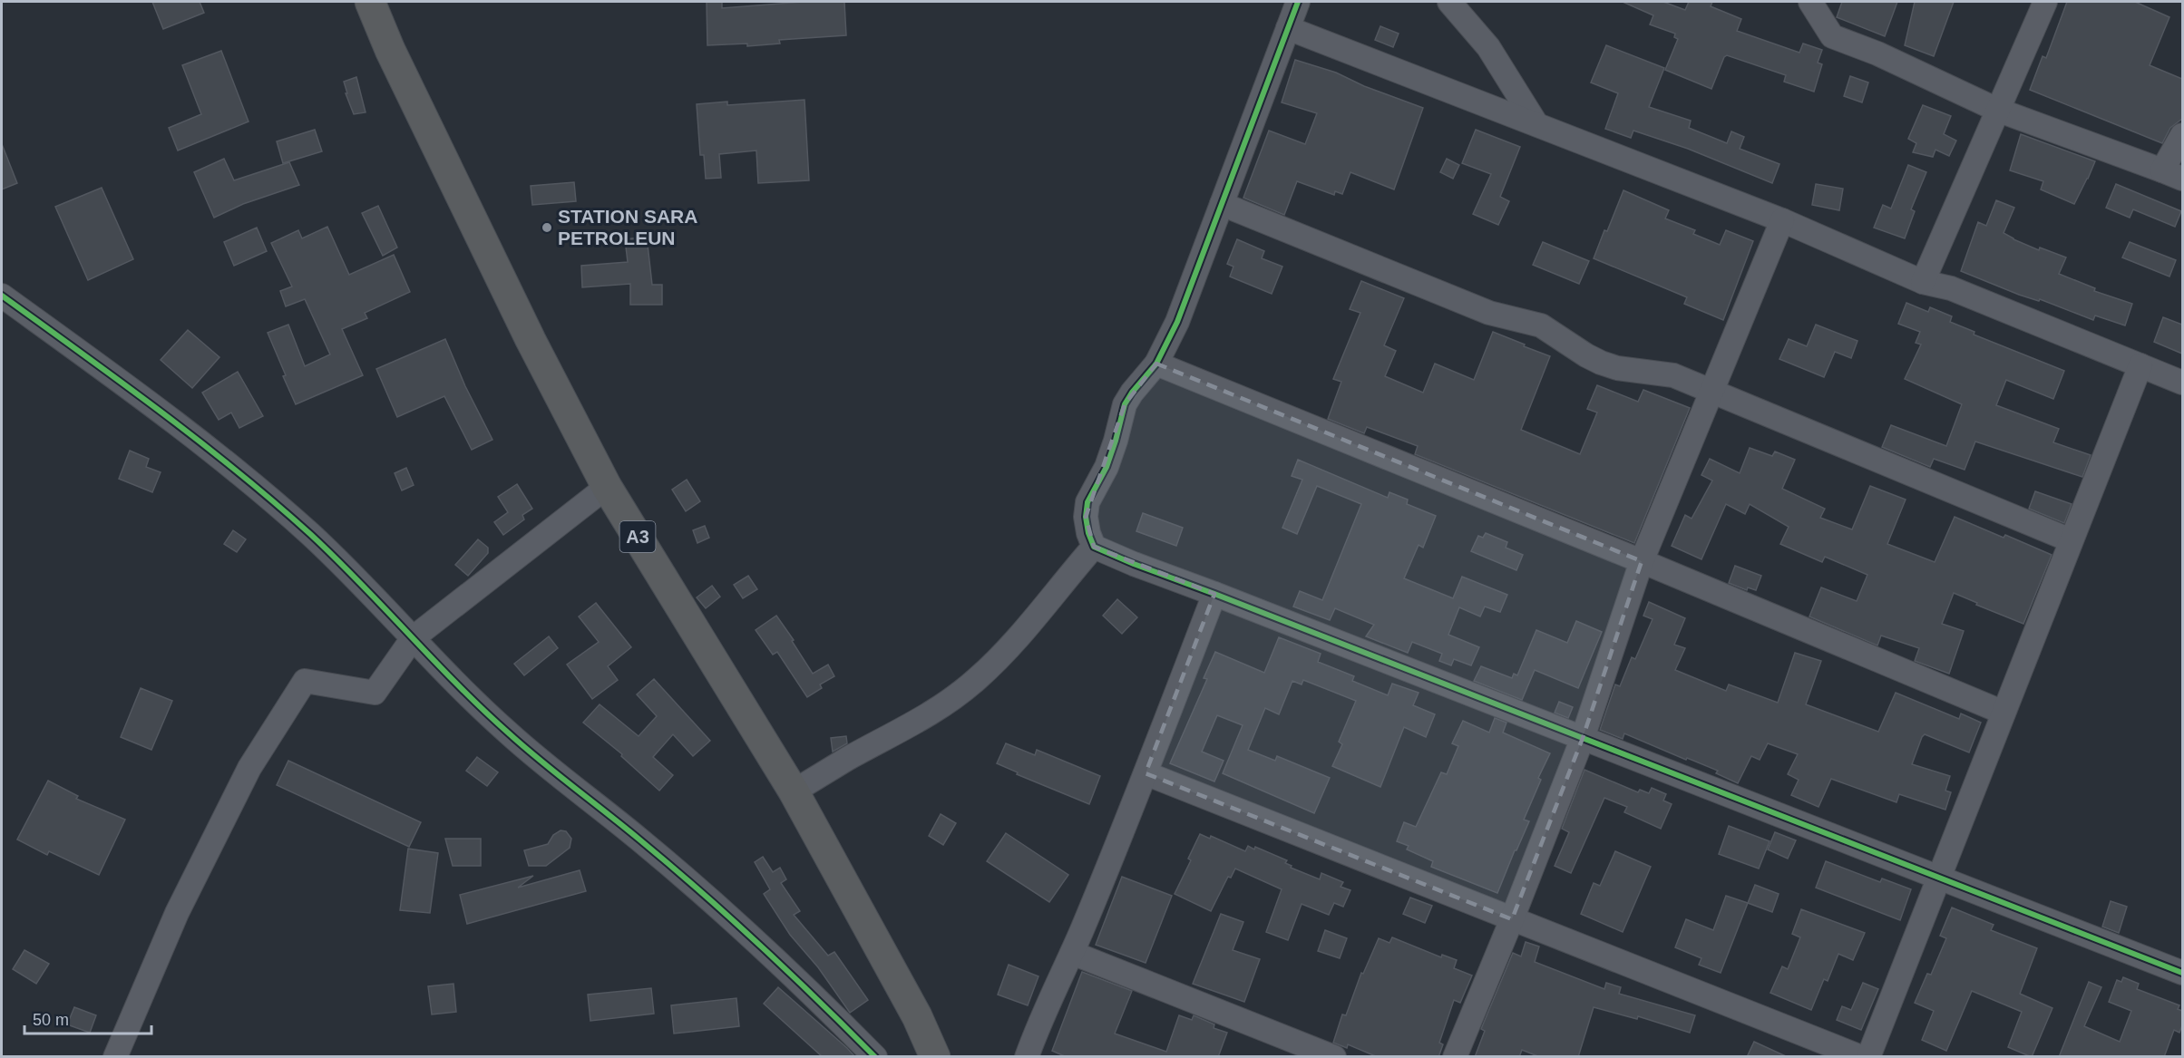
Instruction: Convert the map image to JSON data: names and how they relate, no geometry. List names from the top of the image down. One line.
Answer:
{"streets":{"highway":["A3"]},"places":["STATION SARA PETROLEUN"],"scale_bar":"50 m"}
